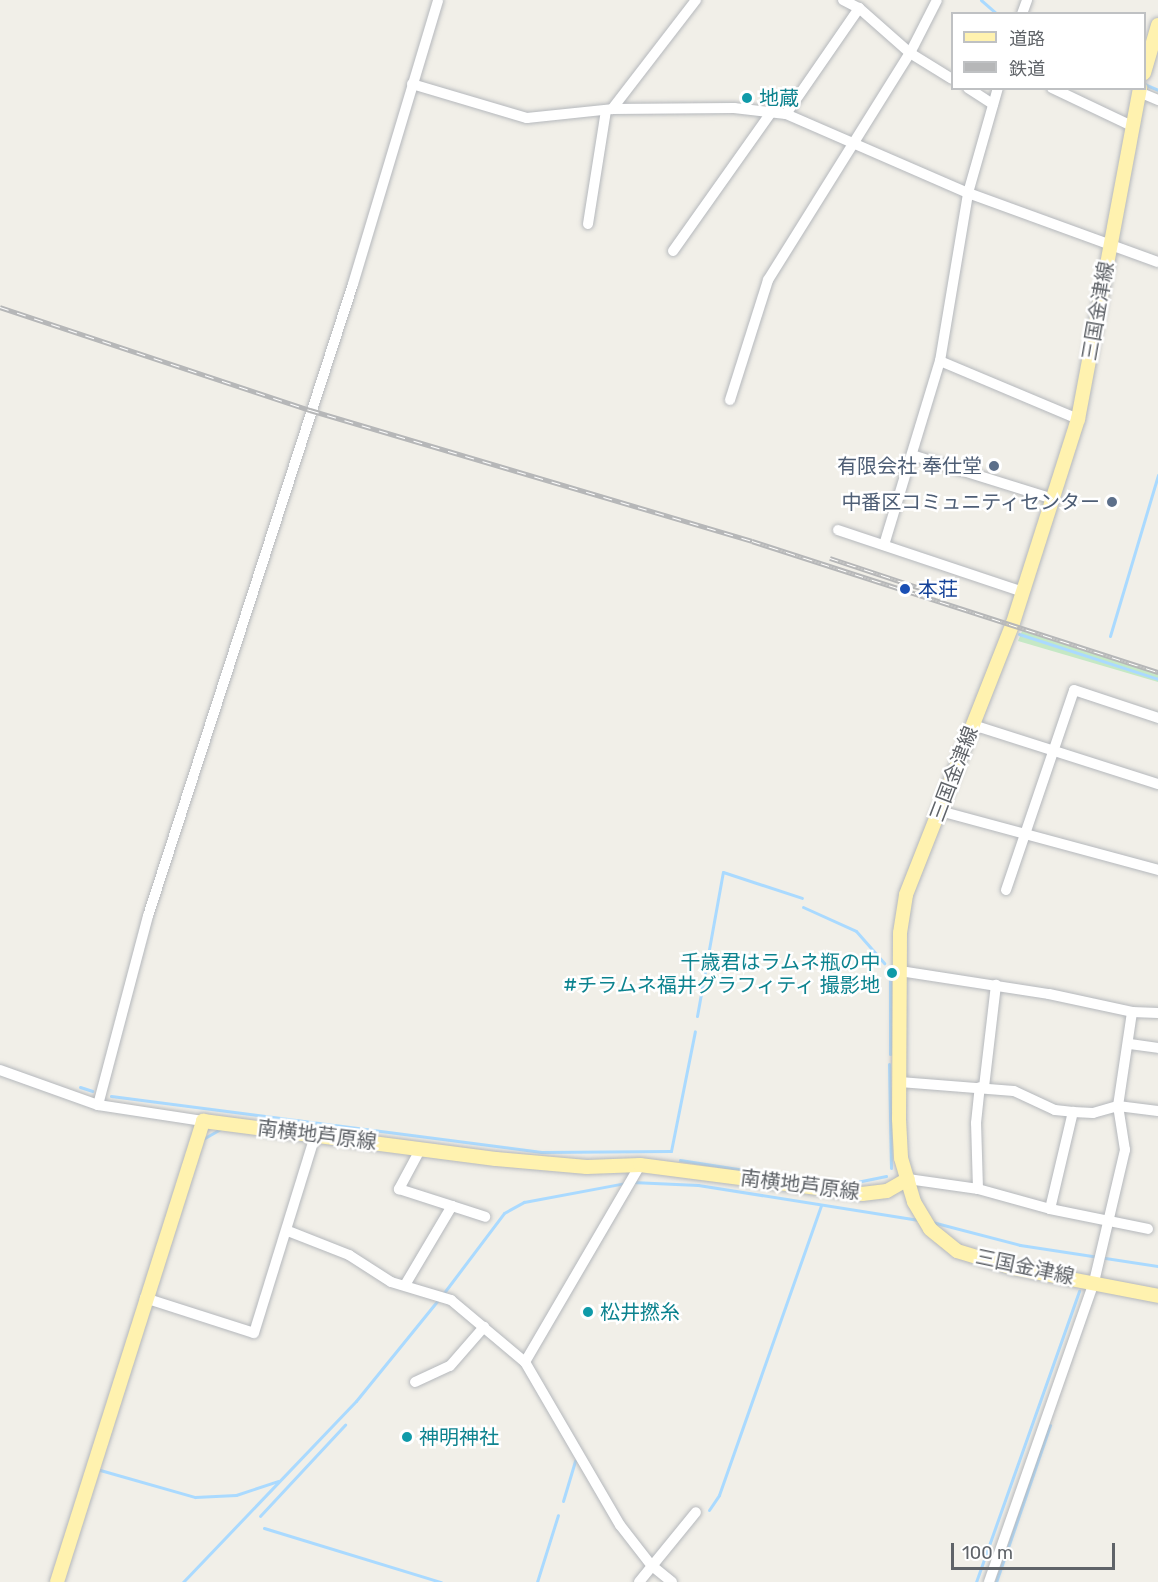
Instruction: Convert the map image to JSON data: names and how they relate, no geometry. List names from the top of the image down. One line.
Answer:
{"streets":{"main road":["三国金津線","南横地芦原線"]},"crossings":[["三国金津線","南横地芦原線"]],"places":["地蔵","有限会社 奉仕堂","中番区コミュニティセンター","本荘","千歳君はラムネ瓶の中 #チラムネ福井グラフィティ 撮影地","松井撚糸","神明神社"],"legend":["道路","鉄道"],"scale_bar":"100 m"}
